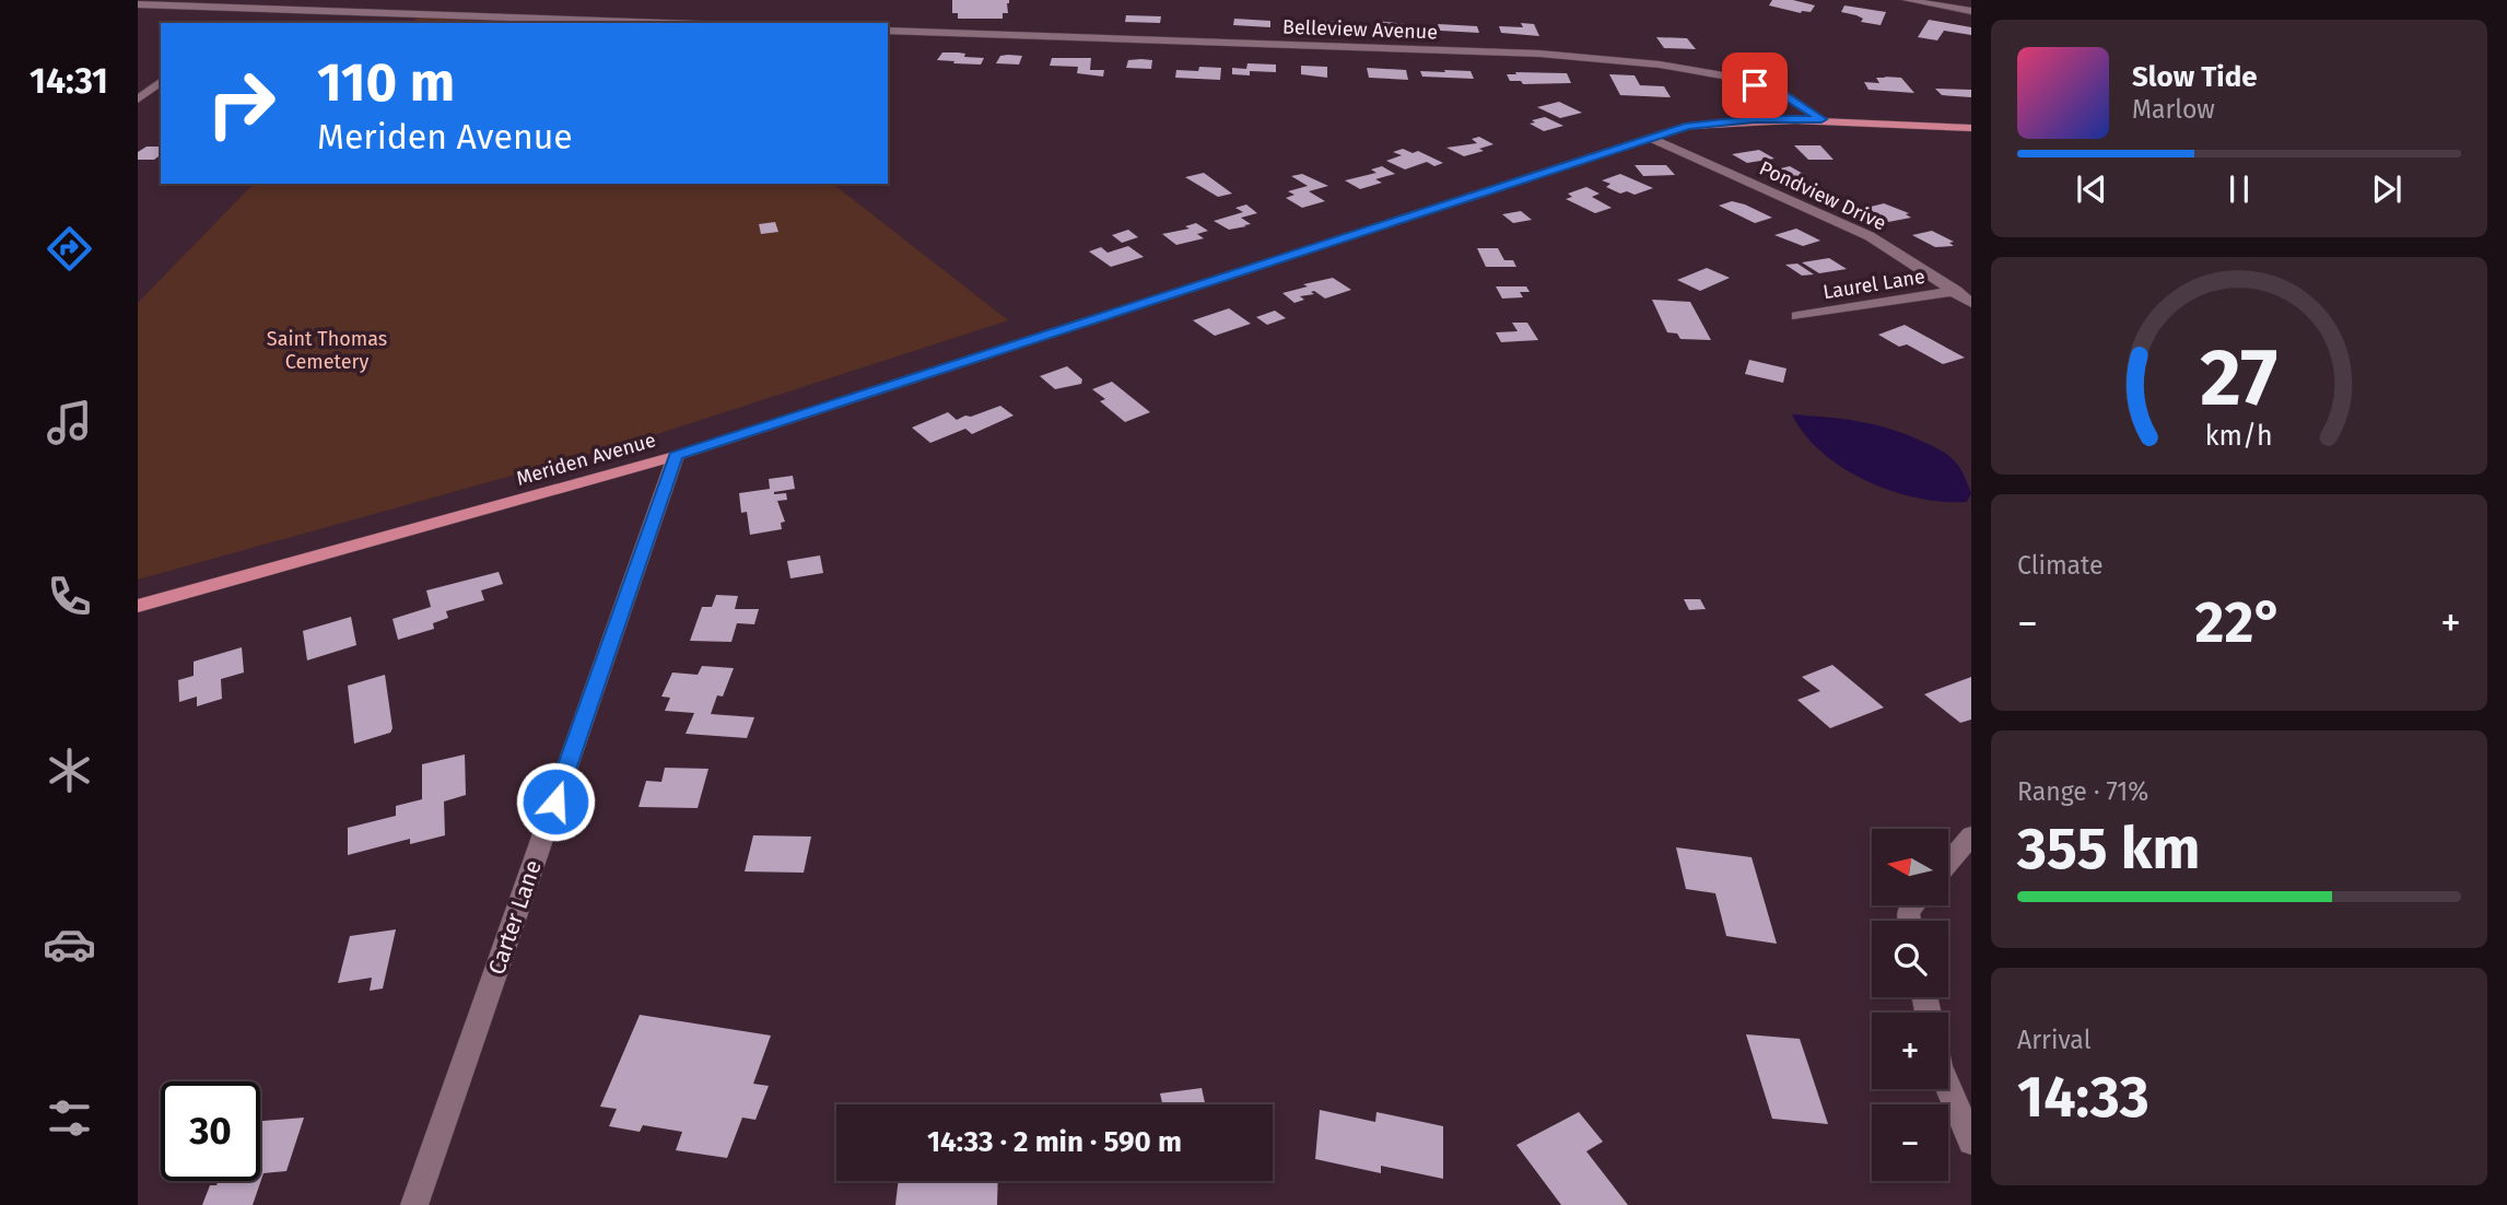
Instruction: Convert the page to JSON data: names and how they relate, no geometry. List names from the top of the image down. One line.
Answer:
{"streets":{"main road":["Meriden Avenue"],"street":["Belleview Avenue","Pondview Drive","Laurel Lane","Carter Lane"]},"crossings":[["Belleview Avenue","Meriden Avenue"],["Pondview Drive","Laurel Lane"],["Pondview Drive","Meriden Avenue"],["Meriden Avenue","Carter Lane"]],"parks":["Saint Thomas Cemetery"],"north":"left","page":{"tabs":"14:31","turn":["110 m","Meriden Avenue"],"song":["Slow Tide","Marlow"],"tile":["Climate",["Range · 71%","355 km"],["Arrival","14:33"]],"heat":["−","22°","+"],"map_buttons":["+","−"],"limit":"30","trip":"14:33 · 2 min · 590 m","gauge":["27","km/h"]}}
